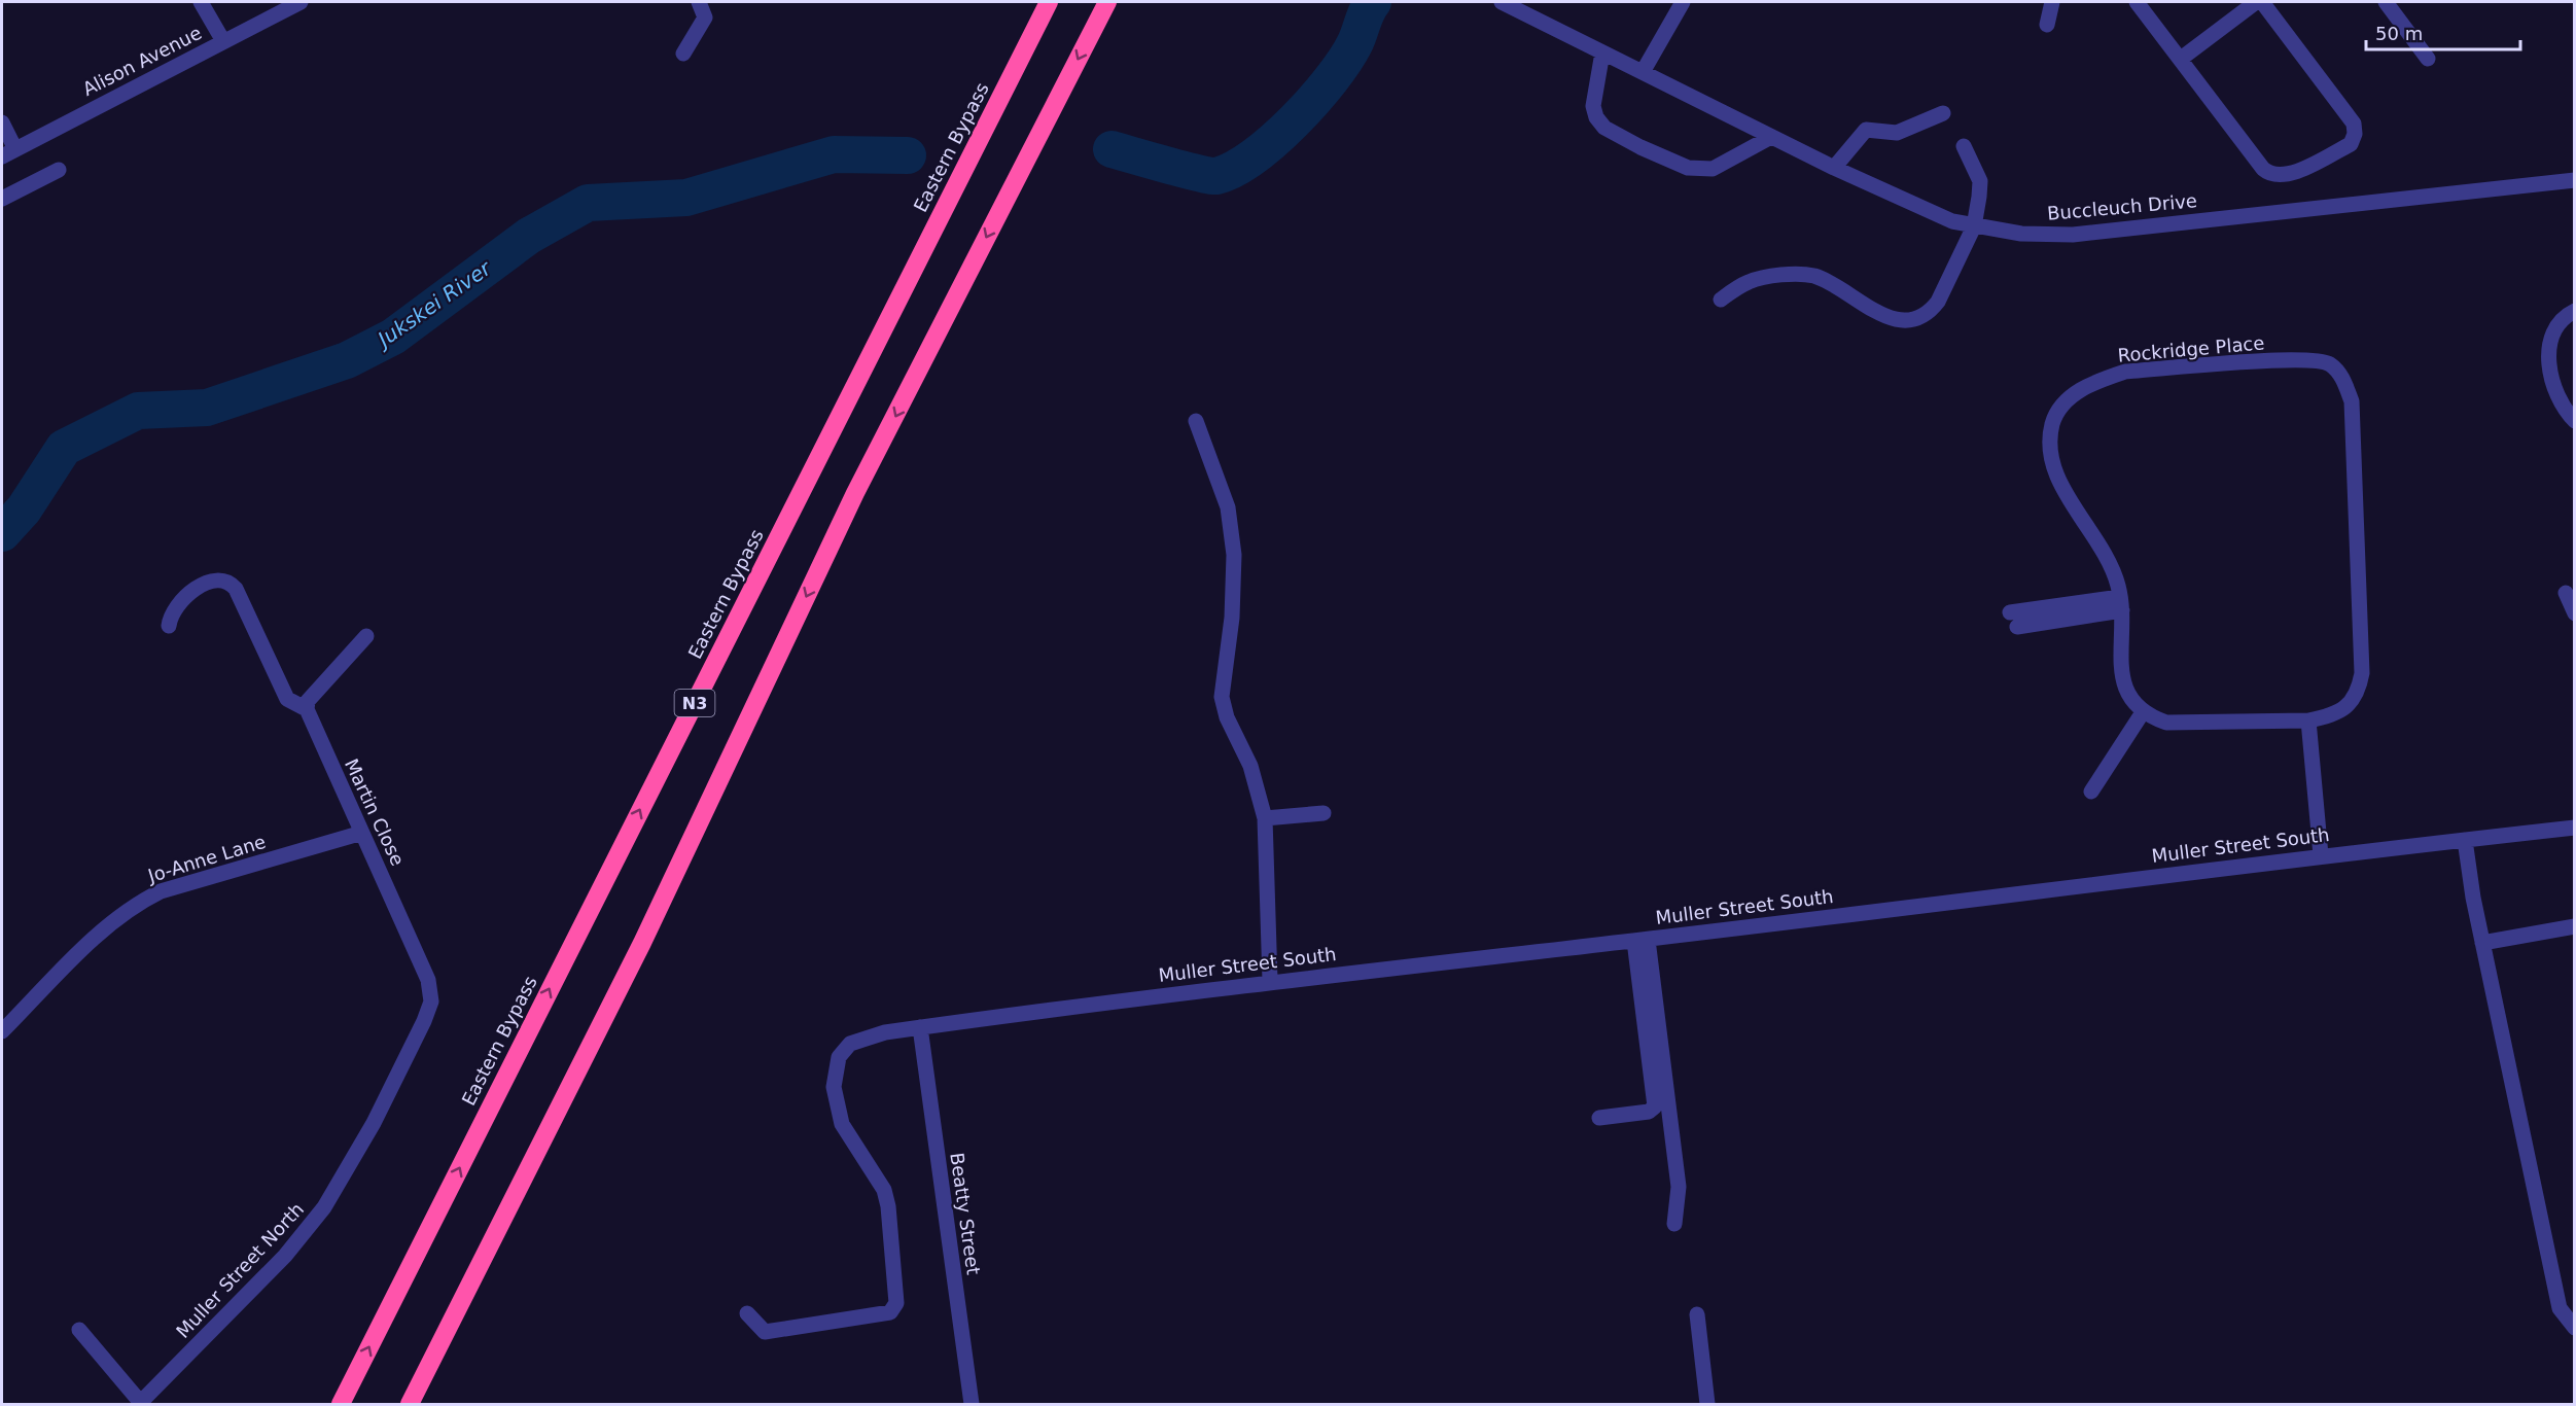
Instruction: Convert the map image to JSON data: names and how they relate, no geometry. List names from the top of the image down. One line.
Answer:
{"streets":{"highway":["Eastern Bypass","N3"],"street":["Alison Avenue","Buccleuch Drive","Rockridge Place","Martin Close","Muller Street South","Jo-Anne Lane","Beatty Street","Muller Street North"]},"crossings":[["Martin Close","Jo-Anne Lane"],["Martin Close","Muller Street North"],["Muller Street South","Beatty Street"]],"water":["Jukskei River"],"scale_bar":"50 m"}
